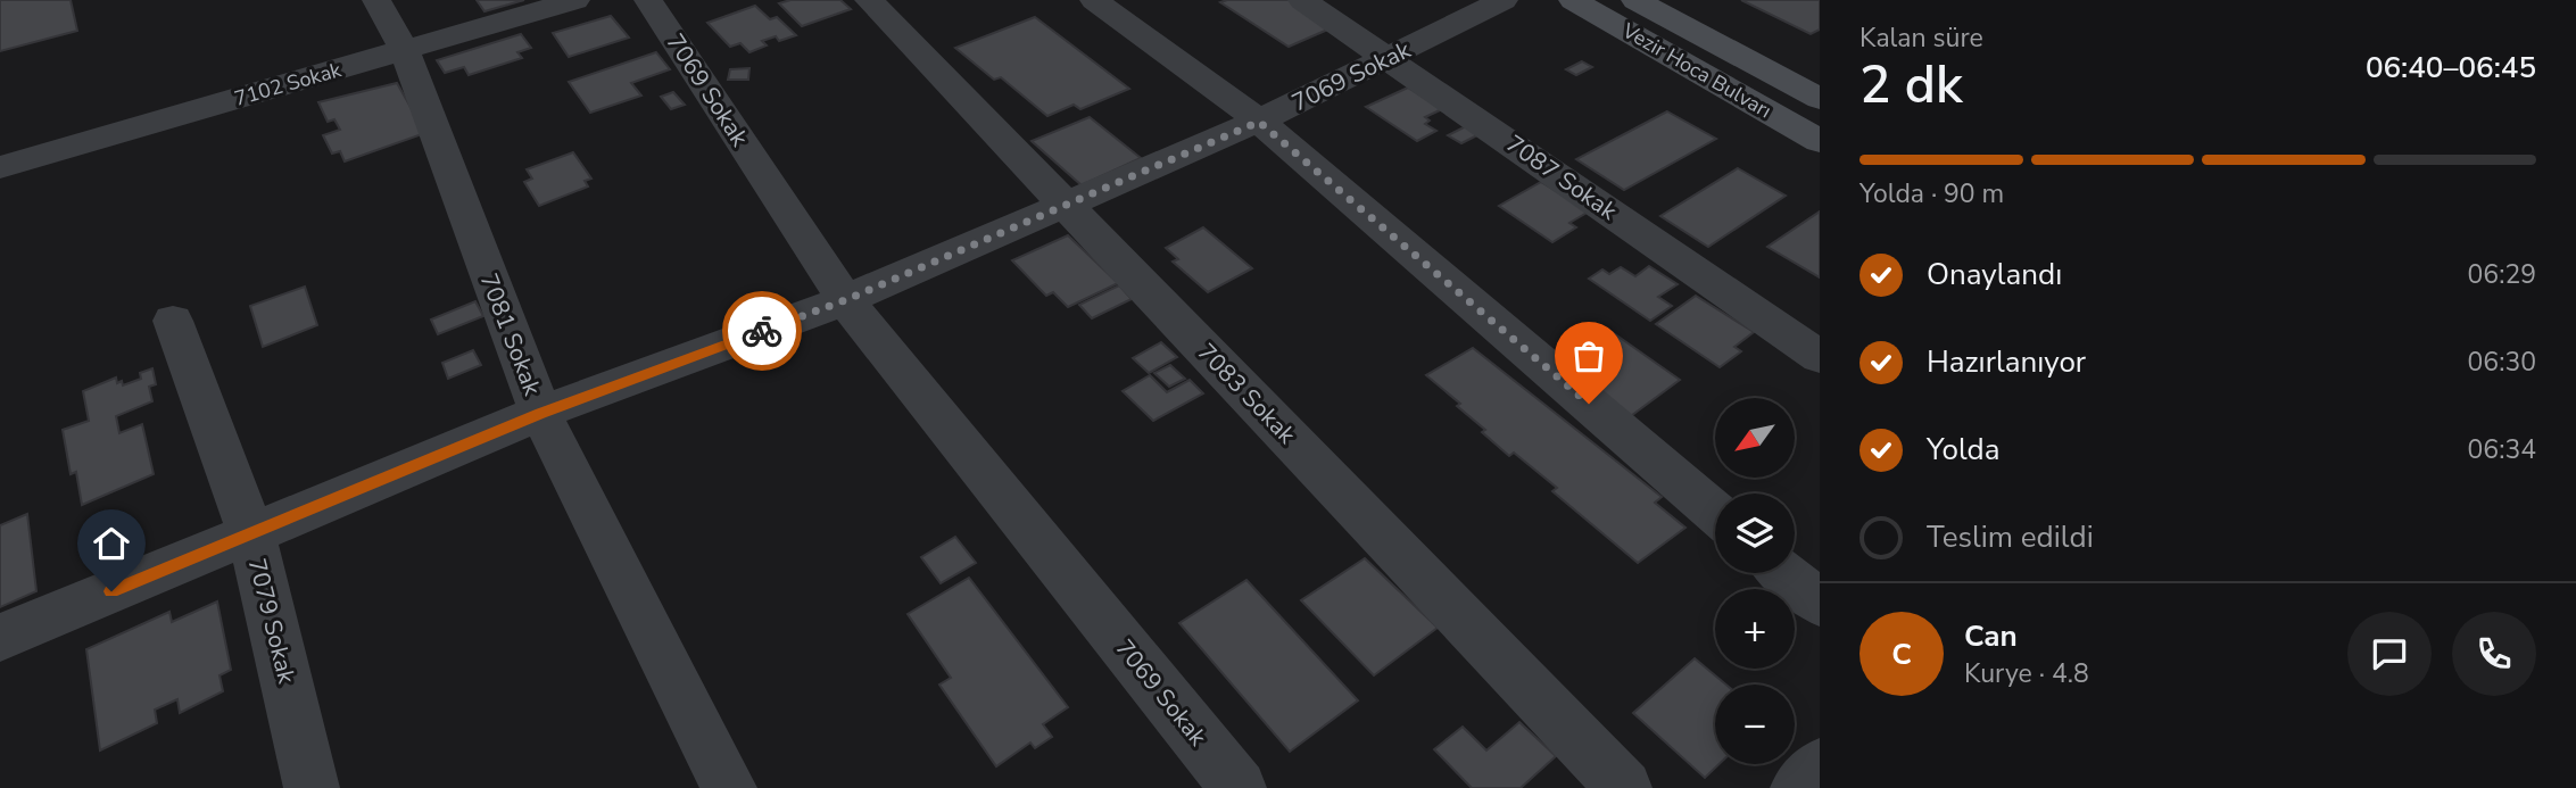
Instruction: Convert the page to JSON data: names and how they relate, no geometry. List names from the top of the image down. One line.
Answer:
{"streets":{"main road":["Vezir Hoca Bulvarı"],"street":["7069 Sokak","7102 Sokak","7087 Sokak","7081 Sokak","7083 Sokak","7079 Sokak"]},"crossings":[["7069 Sokak","7087 Sokak"],["7069 Sokak","7081 Sokak"],["7069 Sokak","7083 Sokak"],["7069 Sokak","7079 Sokak"],["7102 Sokak","7081 Sokak"]],"north":"bottom left","page":{"heading":["2 dk","Kalan süre","06:40–06:45"],"panel":["Can","Kurye · 4.8"],"bar":"Yolda · 90 m","list":[["Onaylandı","06:29"],["Hazırlanıyor","06:30"],["Yolda","06:34"],"Teslim edildi"],"map_buttons":["+","−"],"round":"C"}}
